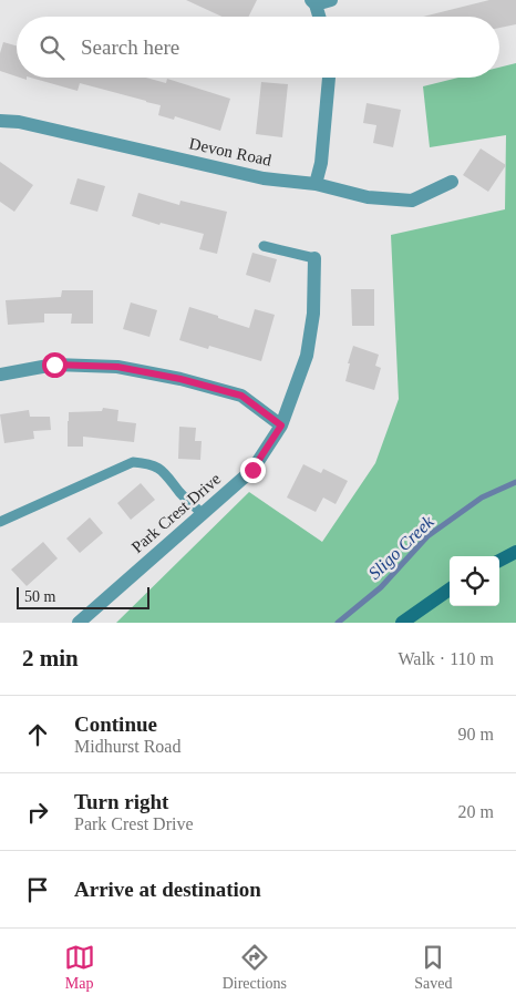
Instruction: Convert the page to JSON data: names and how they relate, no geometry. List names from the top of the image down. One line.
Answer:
{"streets":{"street":["Devon Road","Park Crest Drive"]},"water":["Sligo Creek"],"scale_bar":"50 m","page":{"search":"Search here","scale":"50 m","heading":["2 min","Walk · 110 m"],"list":[["Continue","Midhurst Road","90 m"],["Turn right","Park Crest Drive","20 m"],"Arrive at destination"],"nav":["Map","Directions","Saved"]}}
